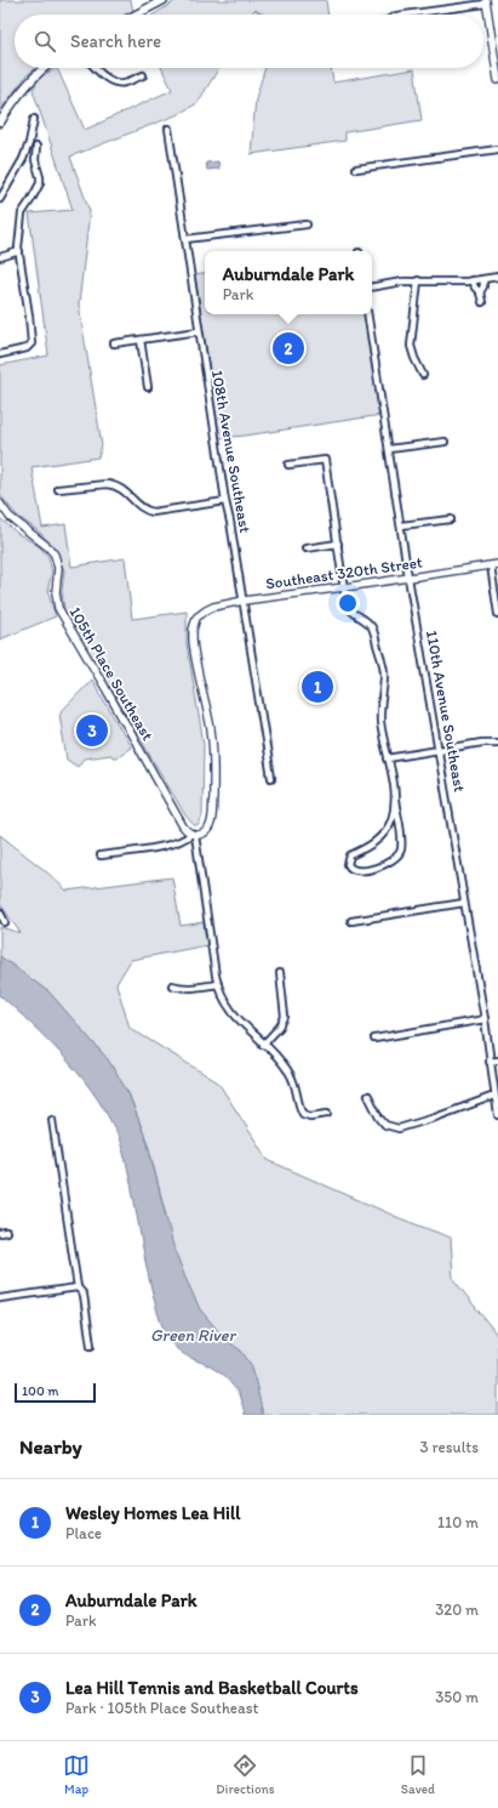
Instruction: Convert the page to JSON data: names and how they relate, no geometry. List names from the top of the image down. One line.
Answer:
{"streets":{"street":["108th Avenue Southeast","Southeast 320th Street","105th Place Southeast","110th Avenue Southeast"]},"crossings":[["108th Avenue Southeast","Southeast 320th Street"],["Southeast 320th Street","105th Place Southeast"],["Southeast 320th Street","110th Avenue Southeast"]],"water":["Green River"],"scale_bar":"100 m","page":{"search":"Search here","popup":["Auburndale Park","Park"],"pins":["2","1","3"],"scale":"100 m","heading":["Nearby","3 results"],"list":[{"mark":"1","name":"Wesley Homes Lea Hill","note":"Place","value":"110 m"},{"mark":"2","name":"Auburndale Park","note":"Park","value":"320 m"},{"mark":"3","name":"Lea Hill Tennis and Basketball Courts","note":"Park · 105th Place Southeast","value":"350 m"}],"nav":["Map","Directions","Saved"]}}
